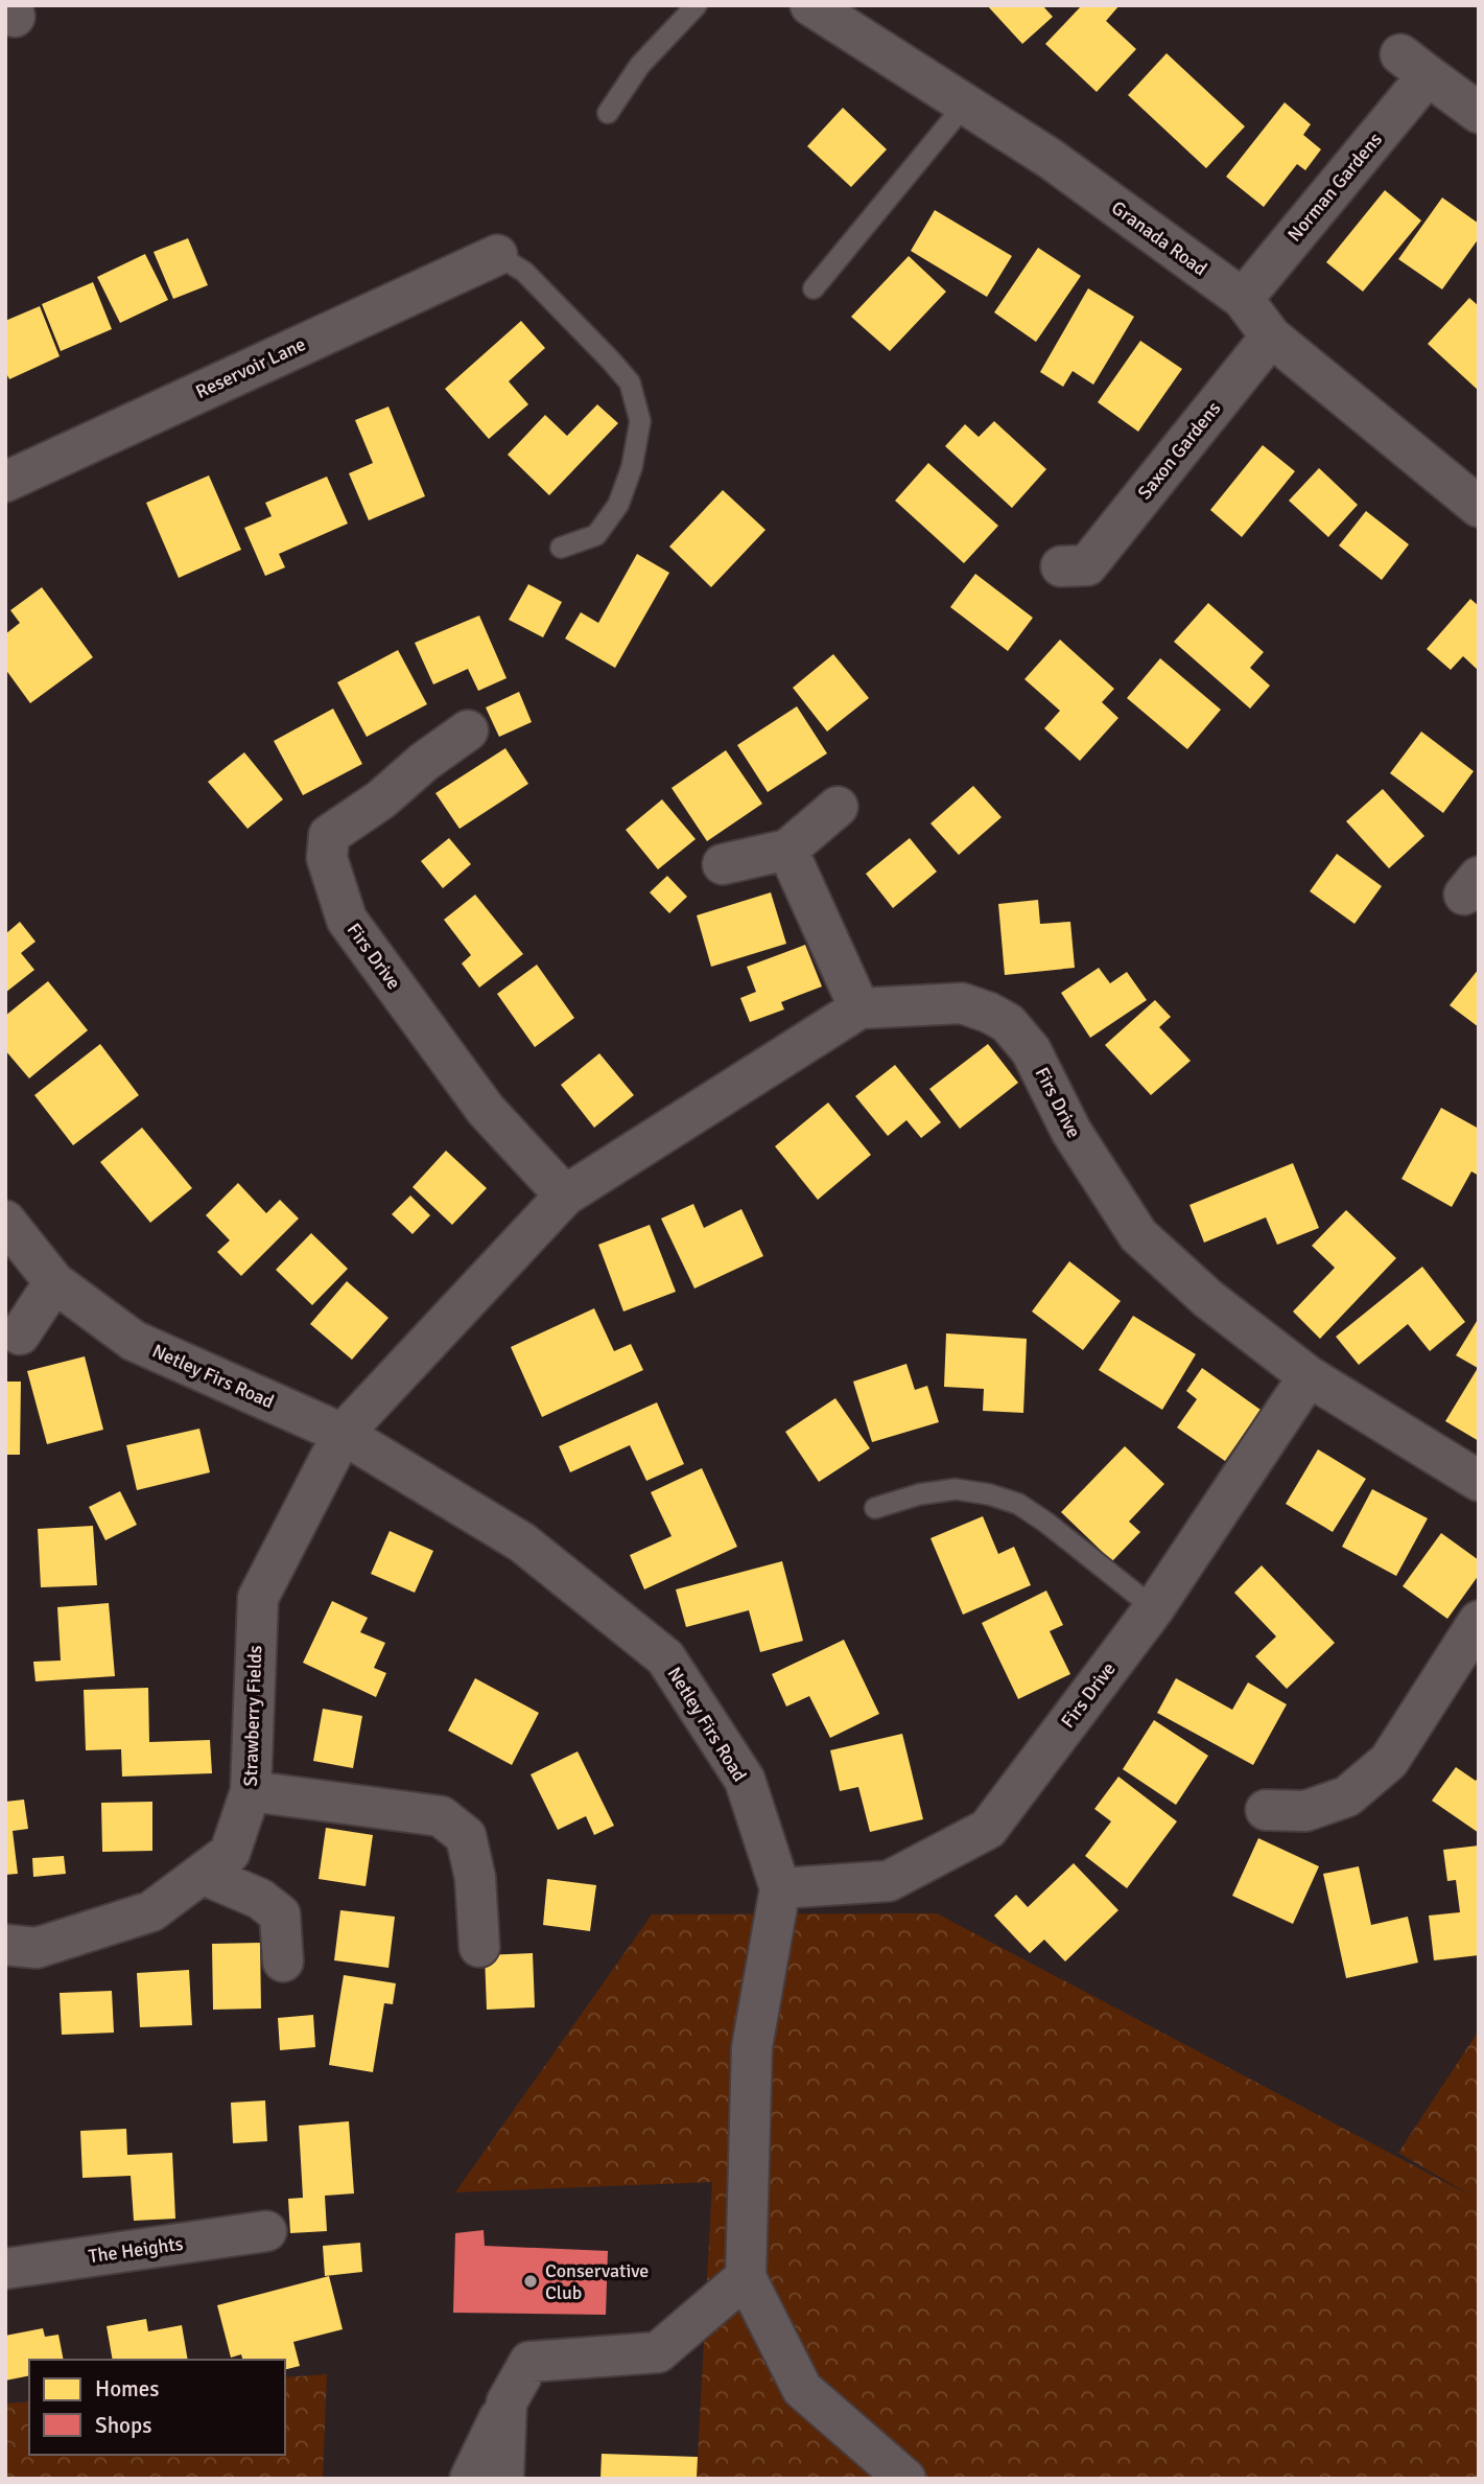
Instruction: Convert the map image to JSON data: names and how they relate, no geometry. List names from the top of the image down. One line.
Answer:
{"streets":{"street":["Norman Gardens","Granada Road","Reservoir Lane","Saxon Gardens","Firs Drive","Netley Firs Road","Strawberry Fields","The Heights"]},"crossings":[["Norman Gardens","Granada Road"],["Granada Road","Saxon Gardens"],["Firs Drive","Netley Firs Road"],["Firs Drive","Strawberry Fields"],["Netley Firs Road","Strawberry Fields"]],"places":["Conservative Club"],"legend":["Homes","Shops"]}
